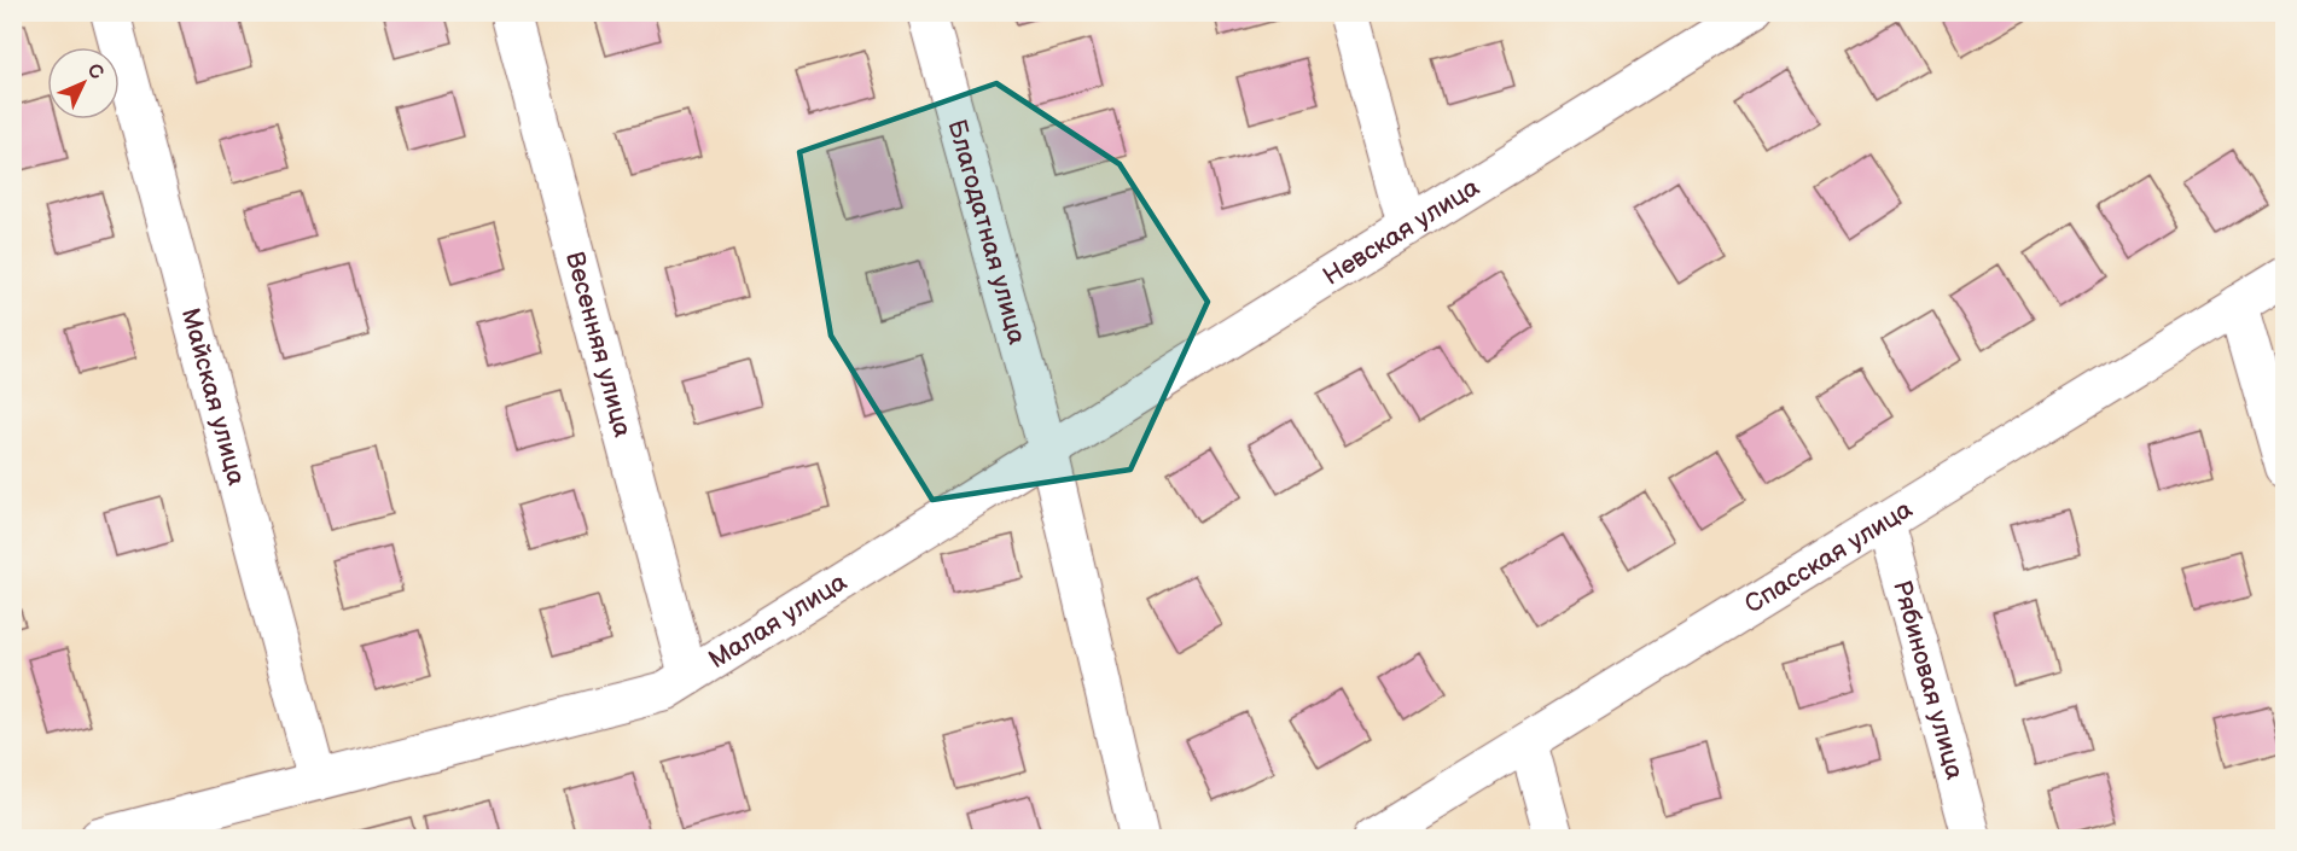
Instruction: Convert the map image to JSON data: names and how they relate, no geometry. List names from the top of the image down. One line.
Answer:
{"streets":{"street":["Благодатная улица","Невская улица","Весенняя улица","Майская улица","Спасская улица","Малая улица","Рябиновая улица"]},"crossings":[["Благодатная улица","Невская улица"],["Благодатная улица","Малая улица"],["Невская улица","Малая улица"],["Весенняя улица","Малая улица"],["Майская улица","Малая улица"],["Спасская улица","Рябиновая улица"]],"north":"top right"}
